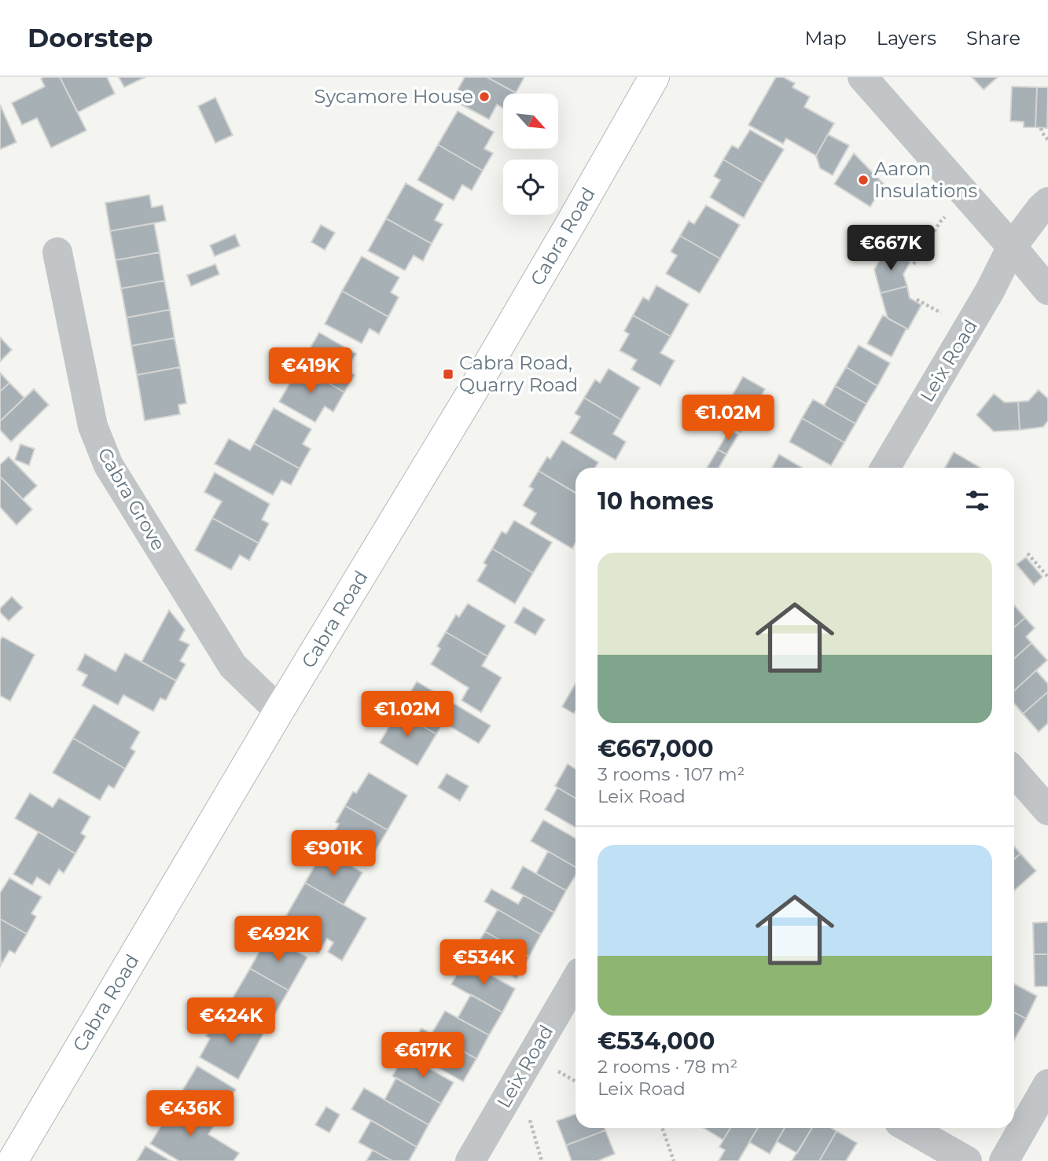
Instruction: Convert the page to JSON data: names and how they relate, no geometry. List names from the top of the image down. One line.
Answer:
{"streets":{"main road":["Cabra Road"],"street":["Leix Road","Cabra Grove"]},"crossings":[["Cabra Road","Cabra Grove"]],"places":{"other":["Sycamore House","Aaron Insulations"],"transit":["Cabra Road, Quarry Road"]},"north":"bottom right","page":{"header":"Doorstep","nav":["Map","Layers","Share"],"price":["€667K","€419K","€1.02M","€1.02M","€901K","€492K","€534K","€424K","€617K","€436K"],"heading":"10 homes","list":[{"name":"€667,000","note":"3 rooms · 107 m² · Leix Road"},{"name":"€534,000","note":"2 rooms · 78 m² · Leix Road"}]}}
